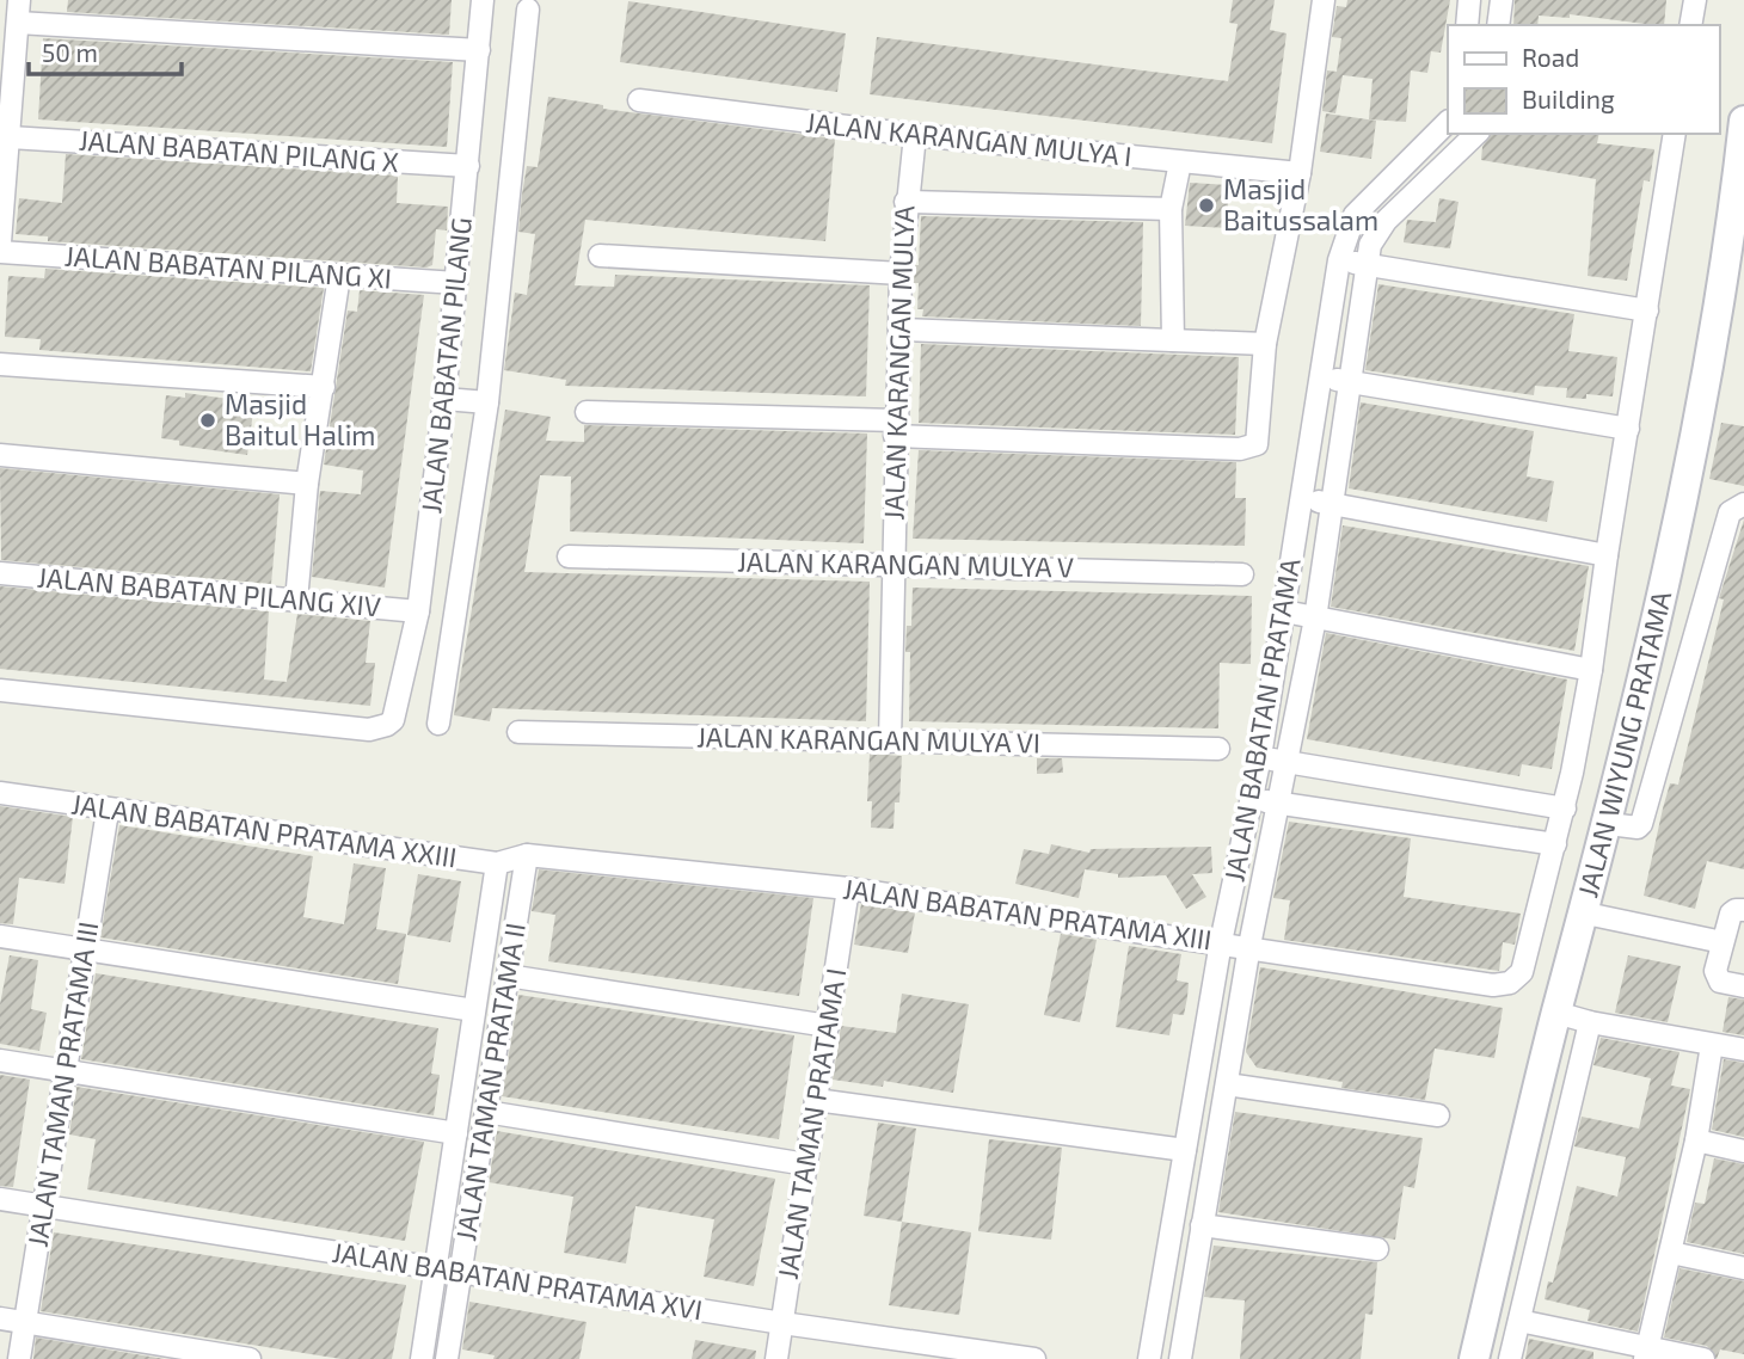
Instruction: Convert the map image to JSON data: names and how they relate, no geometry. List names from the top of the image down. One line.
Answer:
{"streets":{"street":["JALAN KARANGAN MULYA I","JALAN BABATAN PILANG X","JALAN BABATAN PILANG XI","JALAN KARANGAN MULYA","JALAN BABATAN PILANG","JALAN KARANGAN MULYA V","JALAN BABATAN PILANG XIV","JALAN BABATAN PRATAMA","JALAN KARANGAN MULYA VI","JALAN WIYUNG PRATAMA","JALAN BABATAN PRATAMA XXIII","JALAN BABATAN PRATAMA XIII","JALAN TAMAN PRATAMA II","JALAN TAMAN PRATAMA III","JALAN TAMAN PRATAMA I","JALAN BABATAN PRATAMA XVI"]},"crossings":[["JALAN KARANGAN MULYA I","JALAN KARANGAN MULYA"],["JALAN BABATAN PILANG X","JALAN BABATAN PILANG"],["JALAN BABATAN PILANG XI","JALAN BABATAN PILANG"],["JALAN KARANGAN MULYA","JALAN KARANGAN MULYA V"],["JALAN KARANGAN MULYA","JALAN KARANGAN MULYA VI"],["JALAN BABATAN PILANG","JALAN BABATAN PILANG XIV"],["JALAN BABATAN PRATAMA","JALAN BABATAN PRATAMA XIII"],["JALAN WIYUNG PRATAMA","JALAN BABATAN PRATAMA XIII"],["JALAN BABATAN PRATAMA XXIII","JALAN BABATAN PRATAMA XIII"],["JALAN BABATAN PRATAMA XXIII","JALAN TAMAN PRATAMA II"],["JALAN BABATAN PRATAMA XXIII","JALAN TAMAN PRATAMA III"],["JALAN BABATAN PRATAMA XIII","JALAN TAMAN PRATAMA II"],["JALAN BABATAN PRATAMA XIII","JALAN TAMAN PRATAMA I"],["JALAN TAMAN PRATAMA II","JALAN BABATAN PRATAMA XVI"],["JALAN TAMAN PRATAMA III","JALAN BABATAN PRATAMA XVI"],["JALAN TAMAN PRATAMA I","JALAN BABATAN PRATAMA XVI"]],"places":["Masjid Baitussalam","Masjid Baitul Halim"],"legend":["Road","Building"],"scale_bar":"50 m"}
